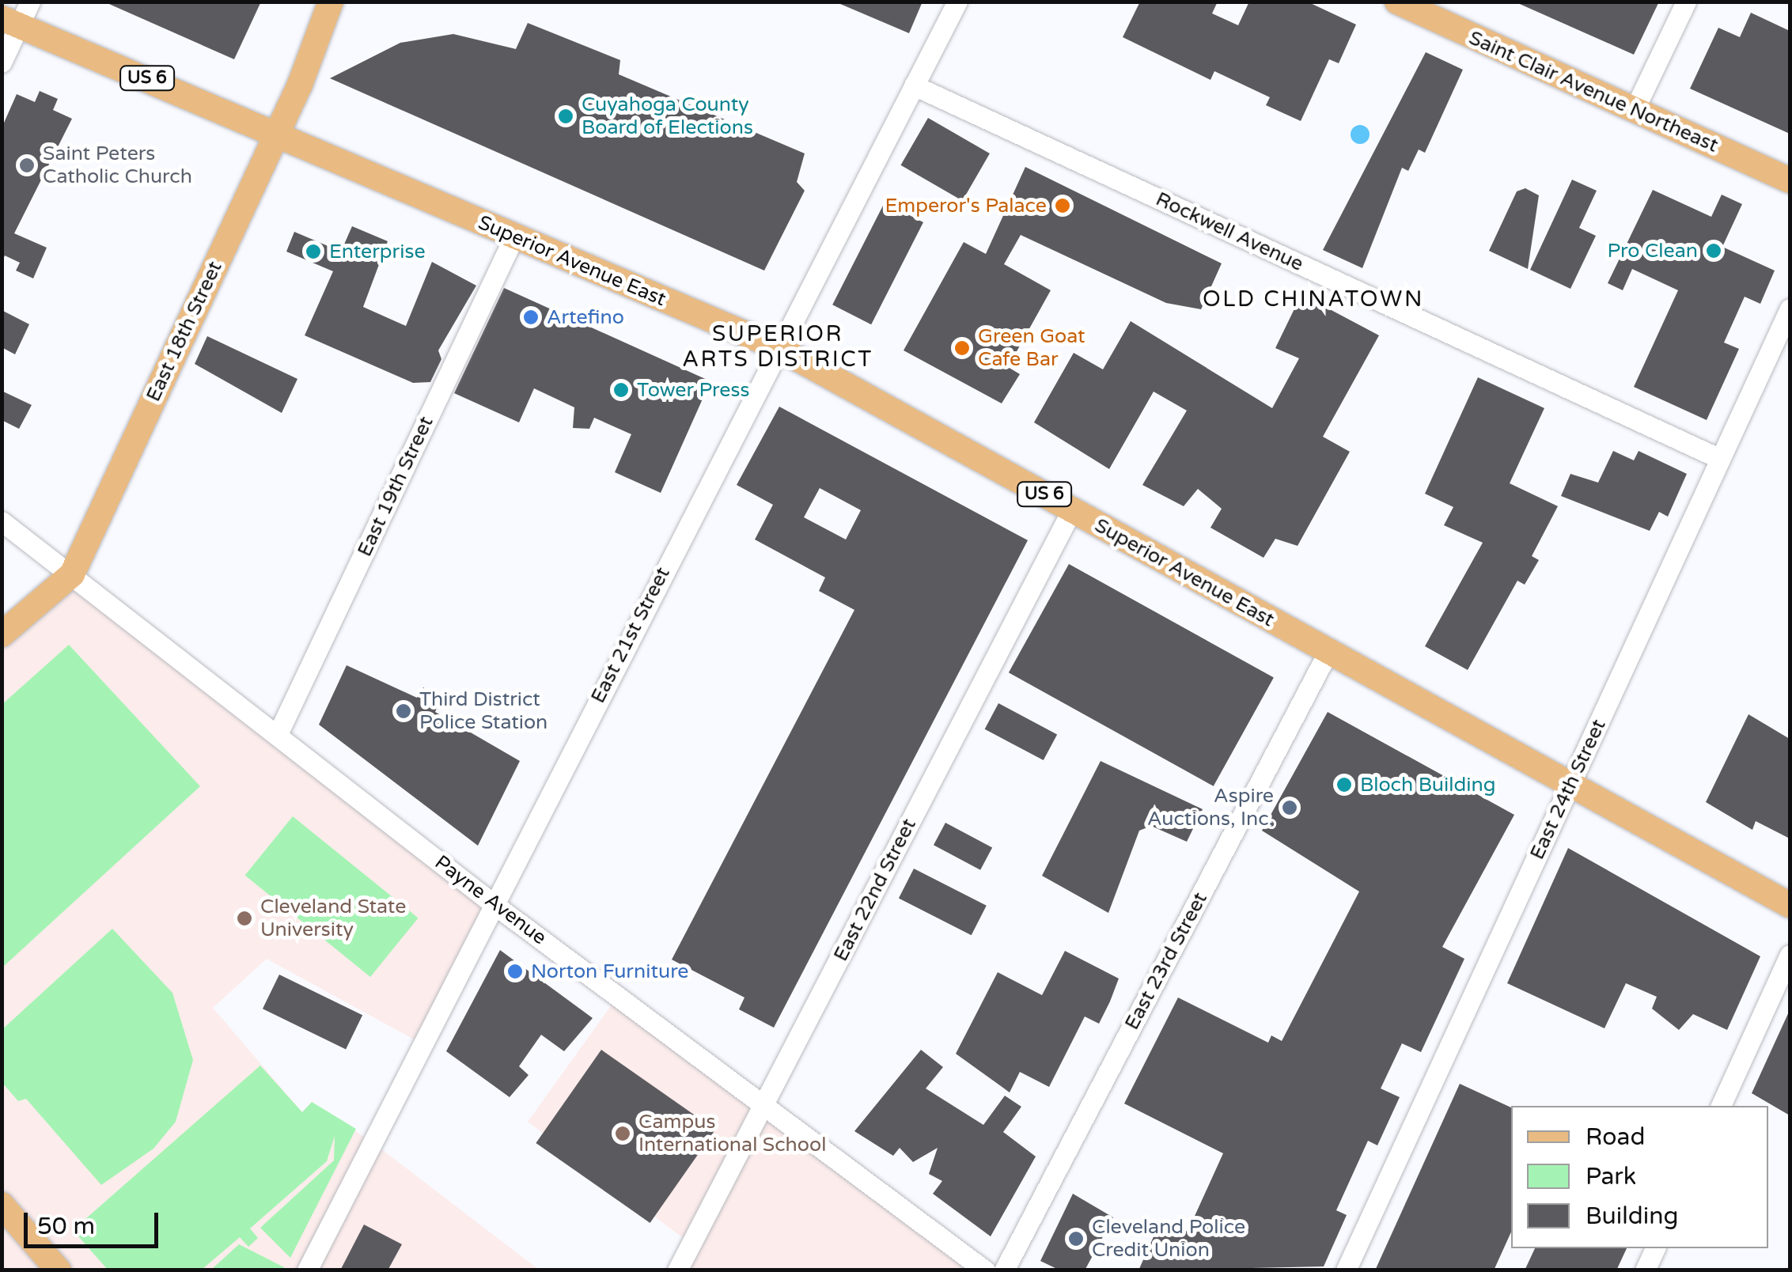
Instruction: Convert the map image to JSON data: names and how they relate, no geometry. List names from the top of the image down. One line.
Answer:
{"streets":{"main road":["US 6","Saint Clair Avenue Northeast","Superior Avenue East","East 18th Street"],"street":["Rockwell Avenue","East 19th Street","East 21st Street","East 24th Street","East 22nd Street","Payne Avenue","East 23rd Street"]},"crossings":[["Rockwell Avenue","East 21st Street"],["Rockwell Avenue","East 24th Street"],["Superior Avenue East","East 18th Street"],["Superior Avenue East","East 19th Street"],["Superior Avenue East","East 21st Street"],["Superior Avenue East","East 24th Street"],["Superior Avenue East","East 22nd Street"],["Superior Avenue East","East 23rd Street"],["East 18th Street","Payne Avenue"],["East 19th Street","Payne Avenue"],["East 21st Street","Payne Avenue"],["East 22nd Street","Payne Avenue"]],"districts":["OLD CHINATOWN","SUPERIOR ARTS DISTRICT"],"places":["Cuyahoga County Board of Elections","Saint Peters Catholic Church","Emperor's Palace","Pro Clean","Enterprise","Artefino","Green Goat Cafe Bar","Tower Press","Third District Police Station","Bloch Building","Aspire Auctions, Inc.","Cleveland State University","Norton Furniture","Campus International School","Cleveland Police Credit Union"],"legend":["Road","Park","Building"],"scale_bar":"50 m"}
